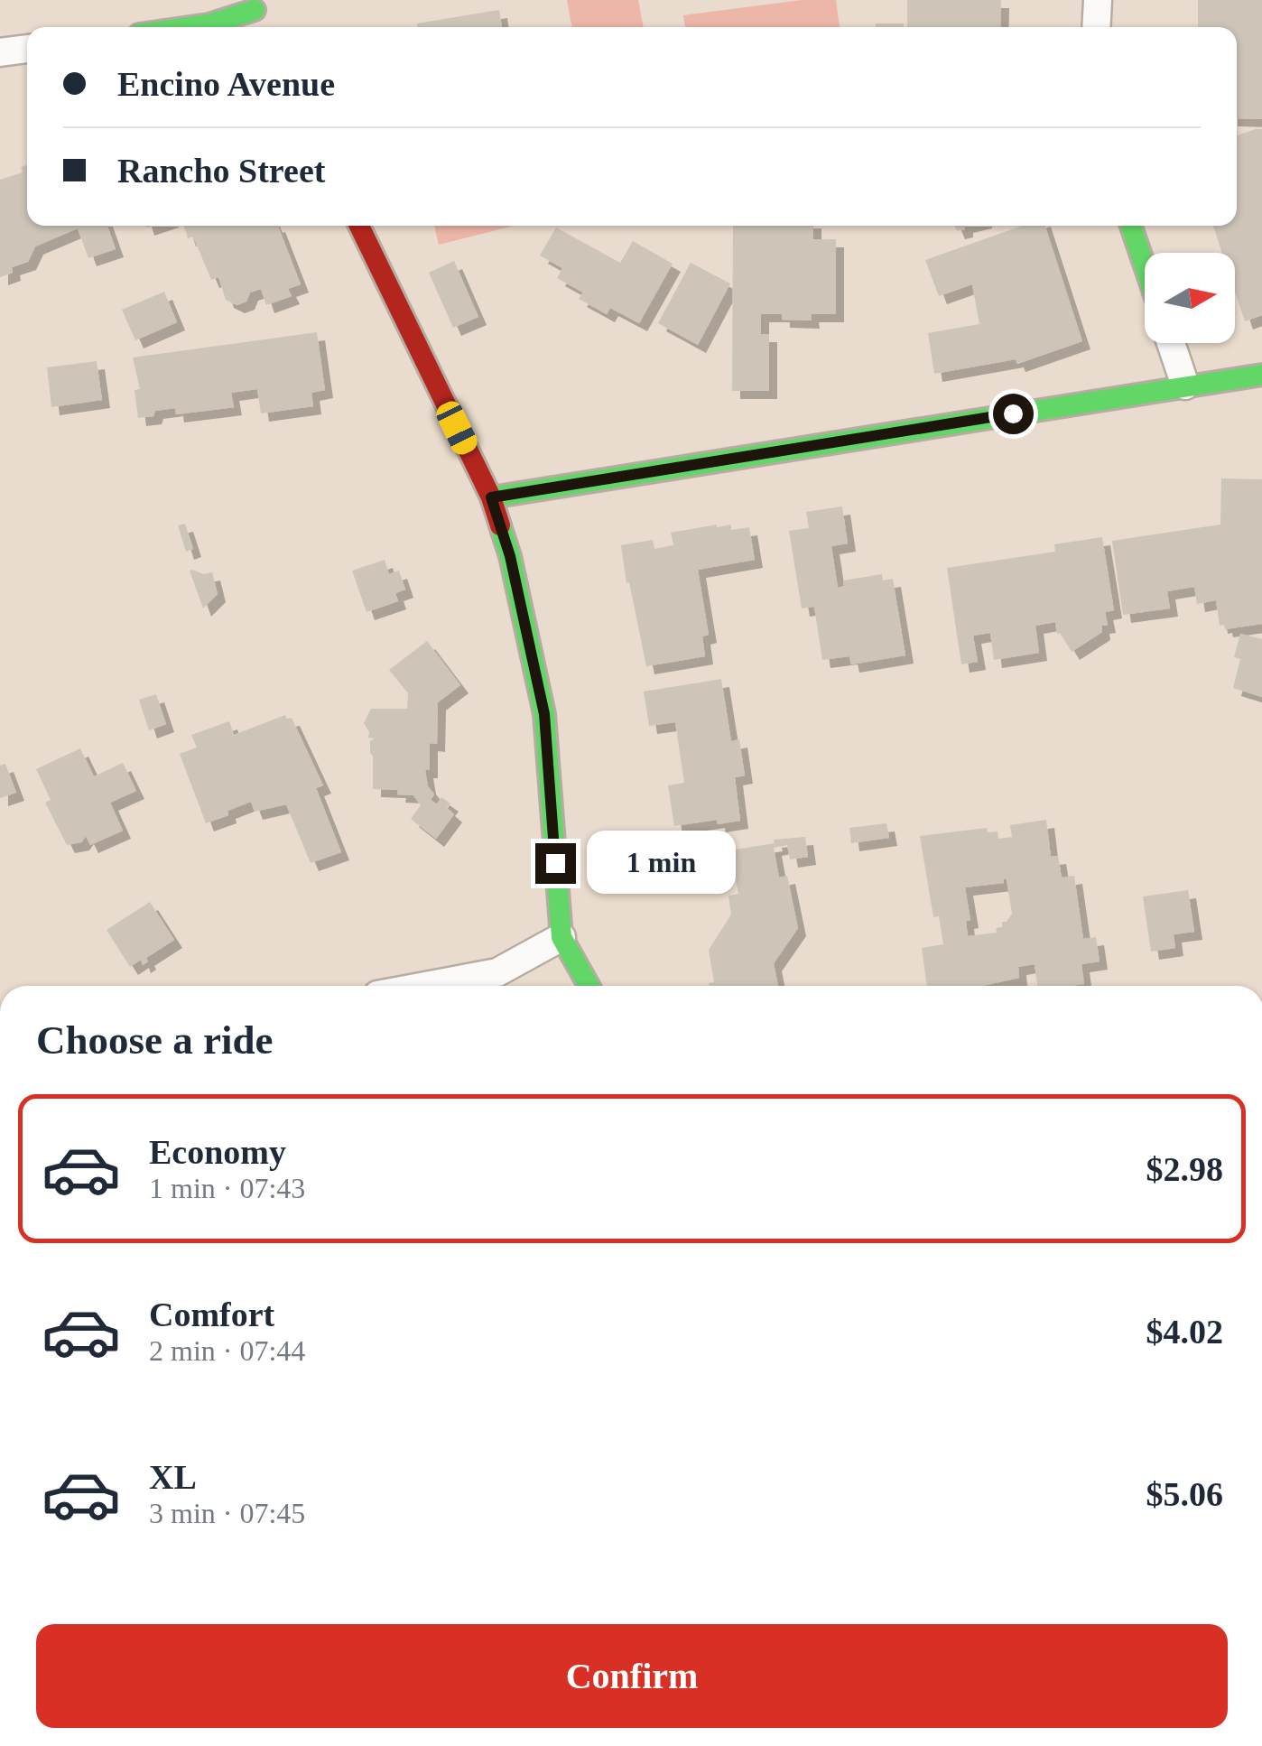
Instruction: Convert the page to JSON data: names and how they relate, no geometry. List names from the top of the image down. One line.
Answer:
{"north":"right","page":{"banner":["Encino Avenue","Rancho Street"],"bubble":"1 min","heading":"Choose a ride","list":[{"name":"Economy","note":"1 min · 07:43","value":"$2.98"},{"name":"Comfort","note":"2 min · 07:44","value":"$4.02"},{"name":"XL","note":"3 min · 07:45","value":"$5.06"}],"buttons":"Confirm"}}
